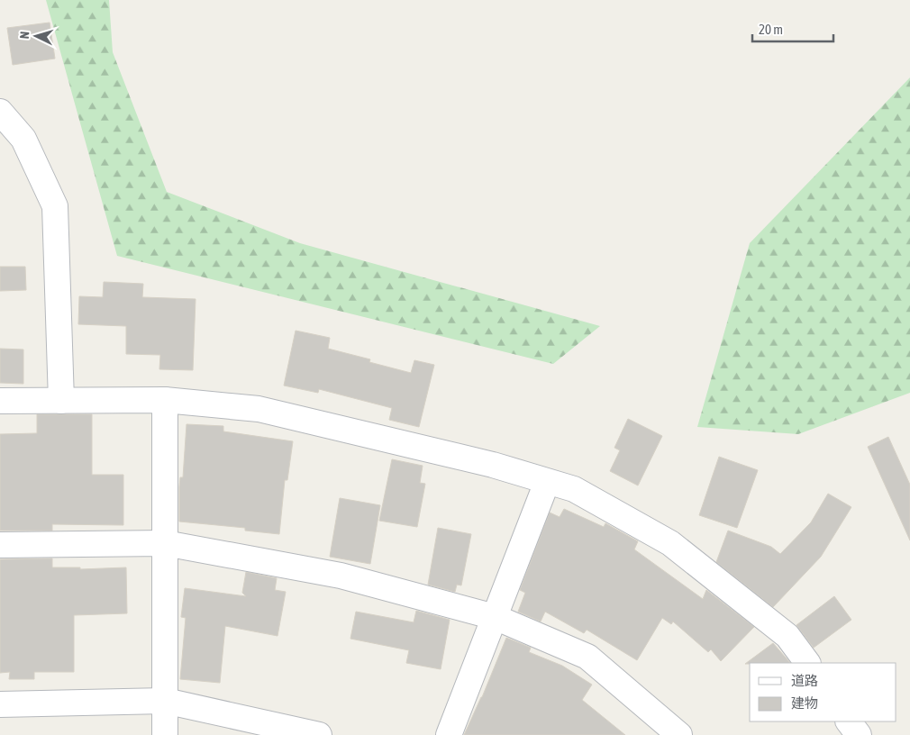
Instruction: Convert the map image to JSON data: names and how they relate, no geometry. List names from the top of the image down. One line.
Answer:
{"legend":["道路","建物"],"scale_bar":"20 m","north":"left"}
